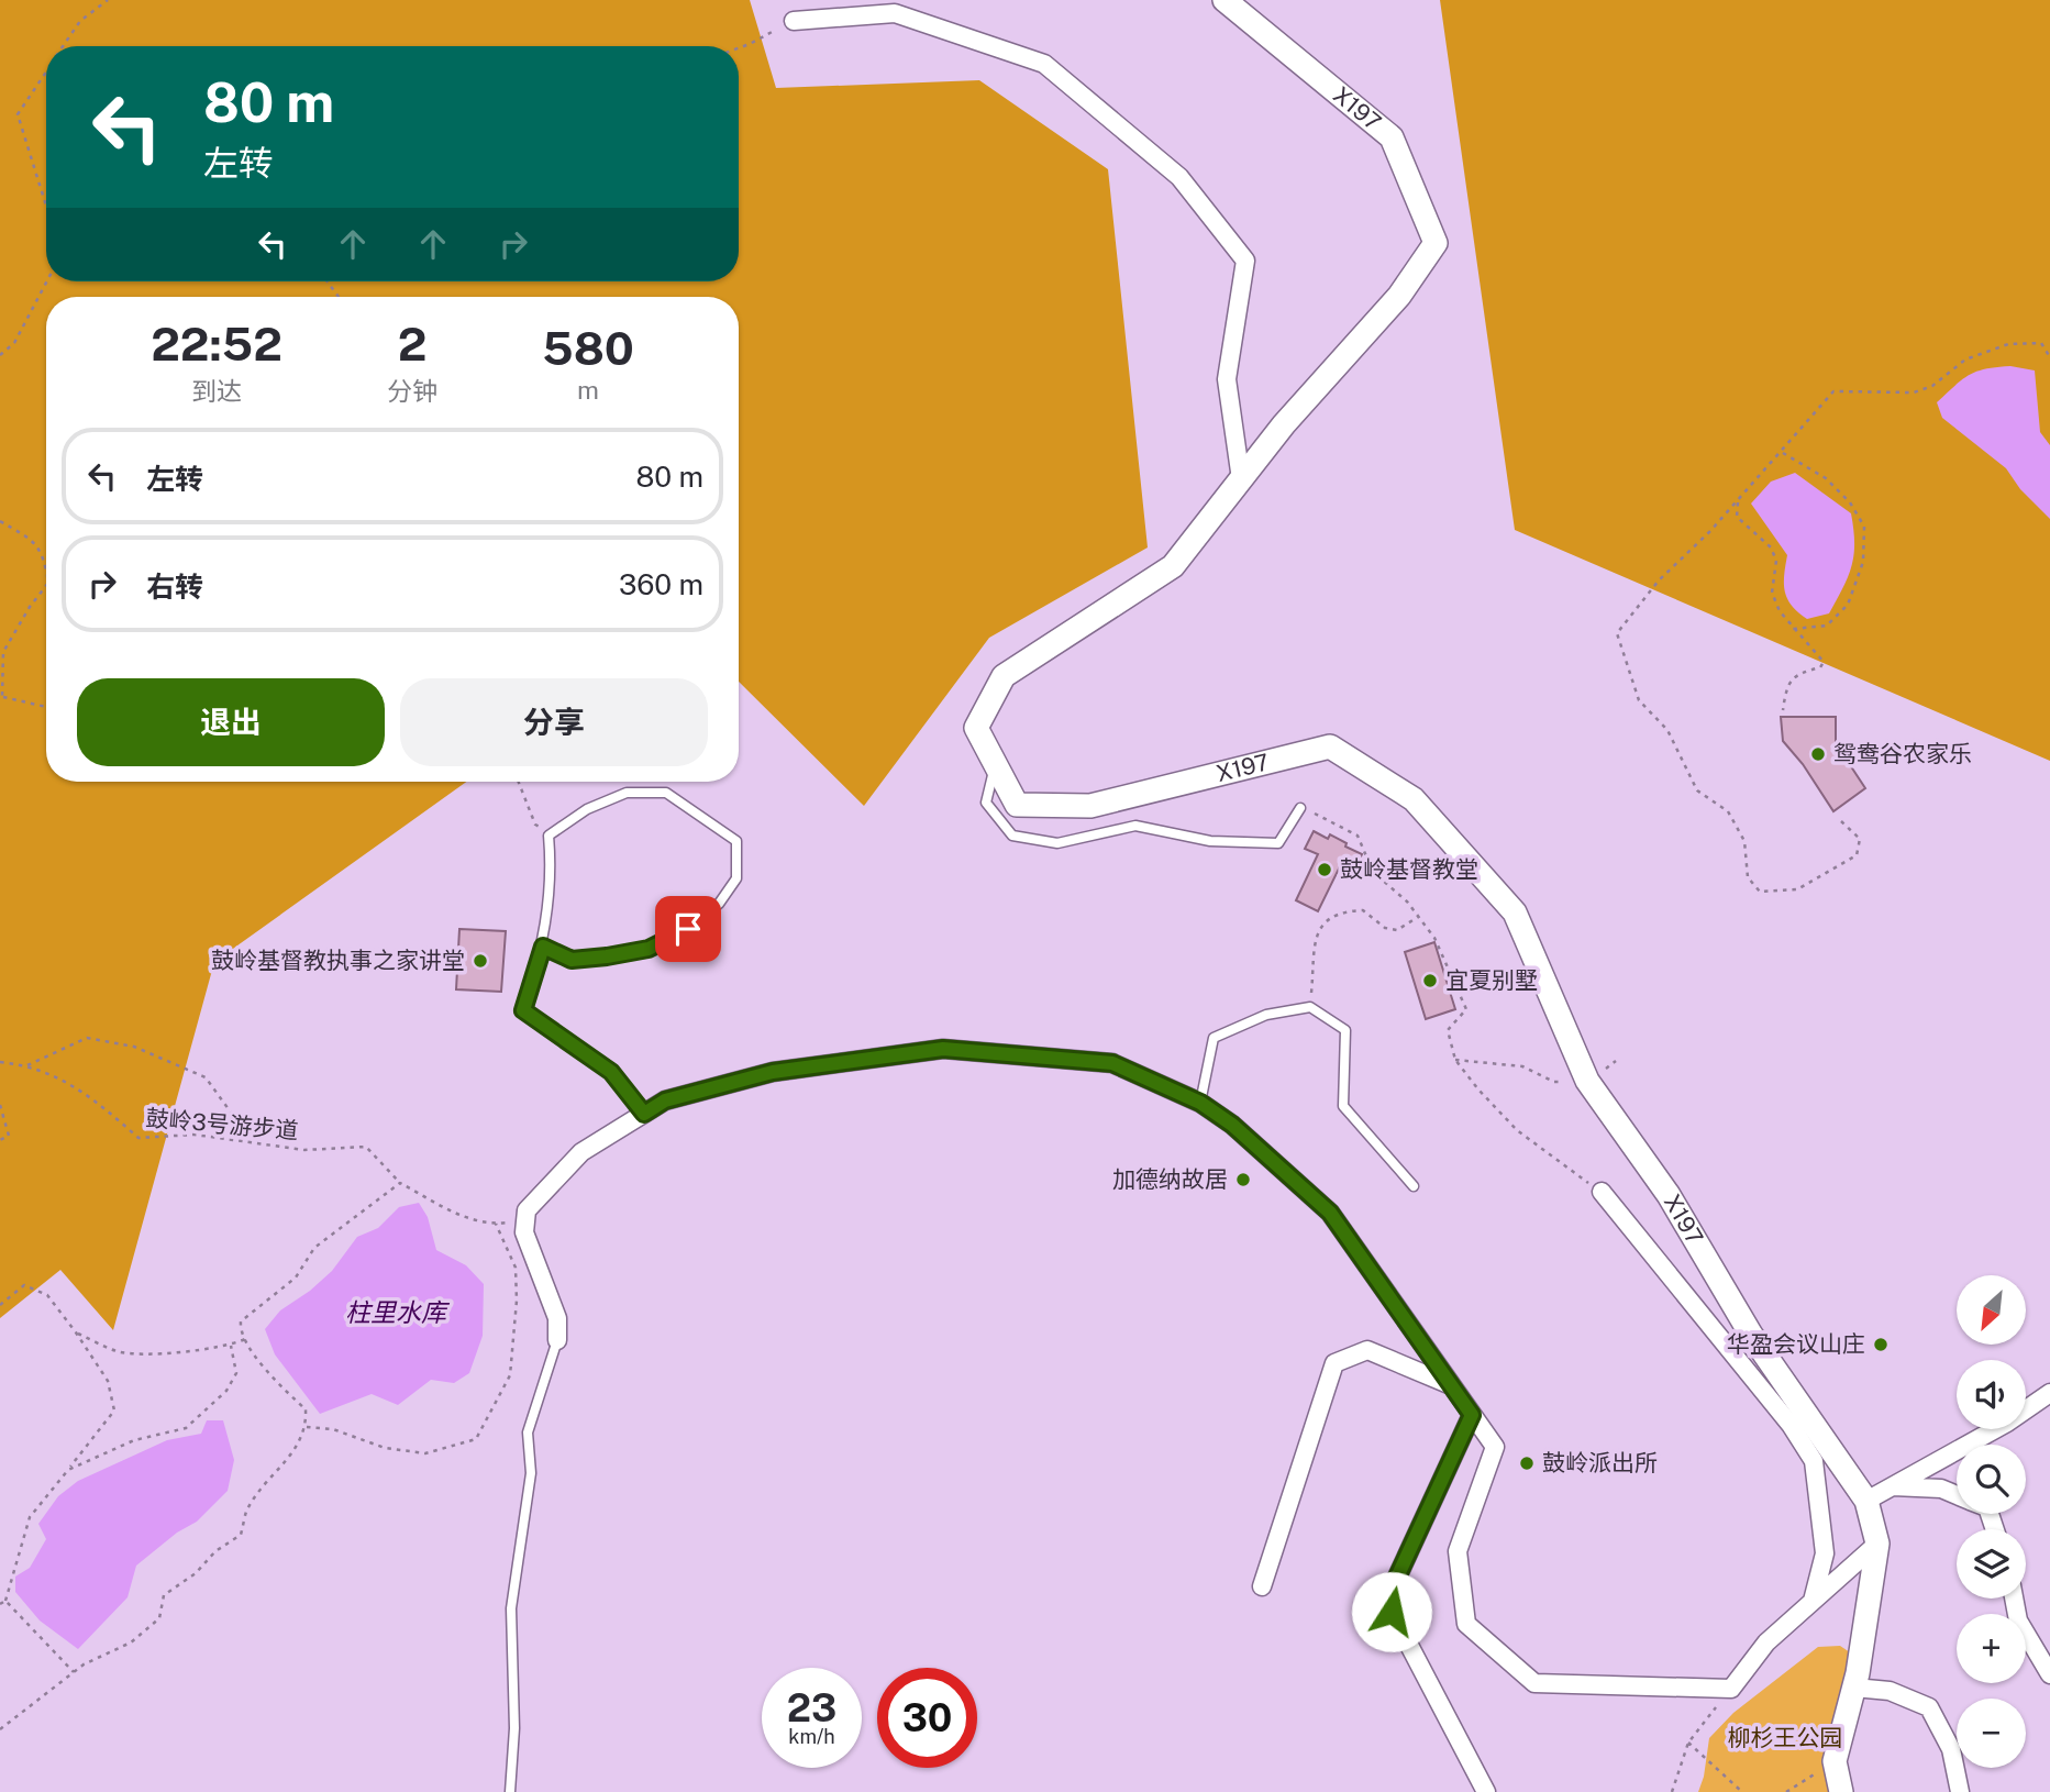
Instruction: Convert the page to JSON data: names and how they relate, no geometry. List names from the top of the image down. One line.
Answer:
{"streets":{"street":["X197"],"path":["鼓岭3号游步道"]},"water":["柱里水库"],"parks":["柳杉王公园"],"places":["鸳鸯谷农家乐","鼓岭基督教堂","鼓岭基督教执事之家讲堂","宜夏别墅","加德纳故居","华盈会议山庄","鼓岭派出所"],"north":"bottom left","page":{"turn":["80 m","左转"],"eta":["22:52","到达","2","分钟","580","m"],"list":[{"name":"左转","value":"80 m"},{"name":"右转","value":"360 m"}],"buttons":["退出","分享"],"map_buttons":["+","−"],"speed":"23 km/h","limit":"30"}}
